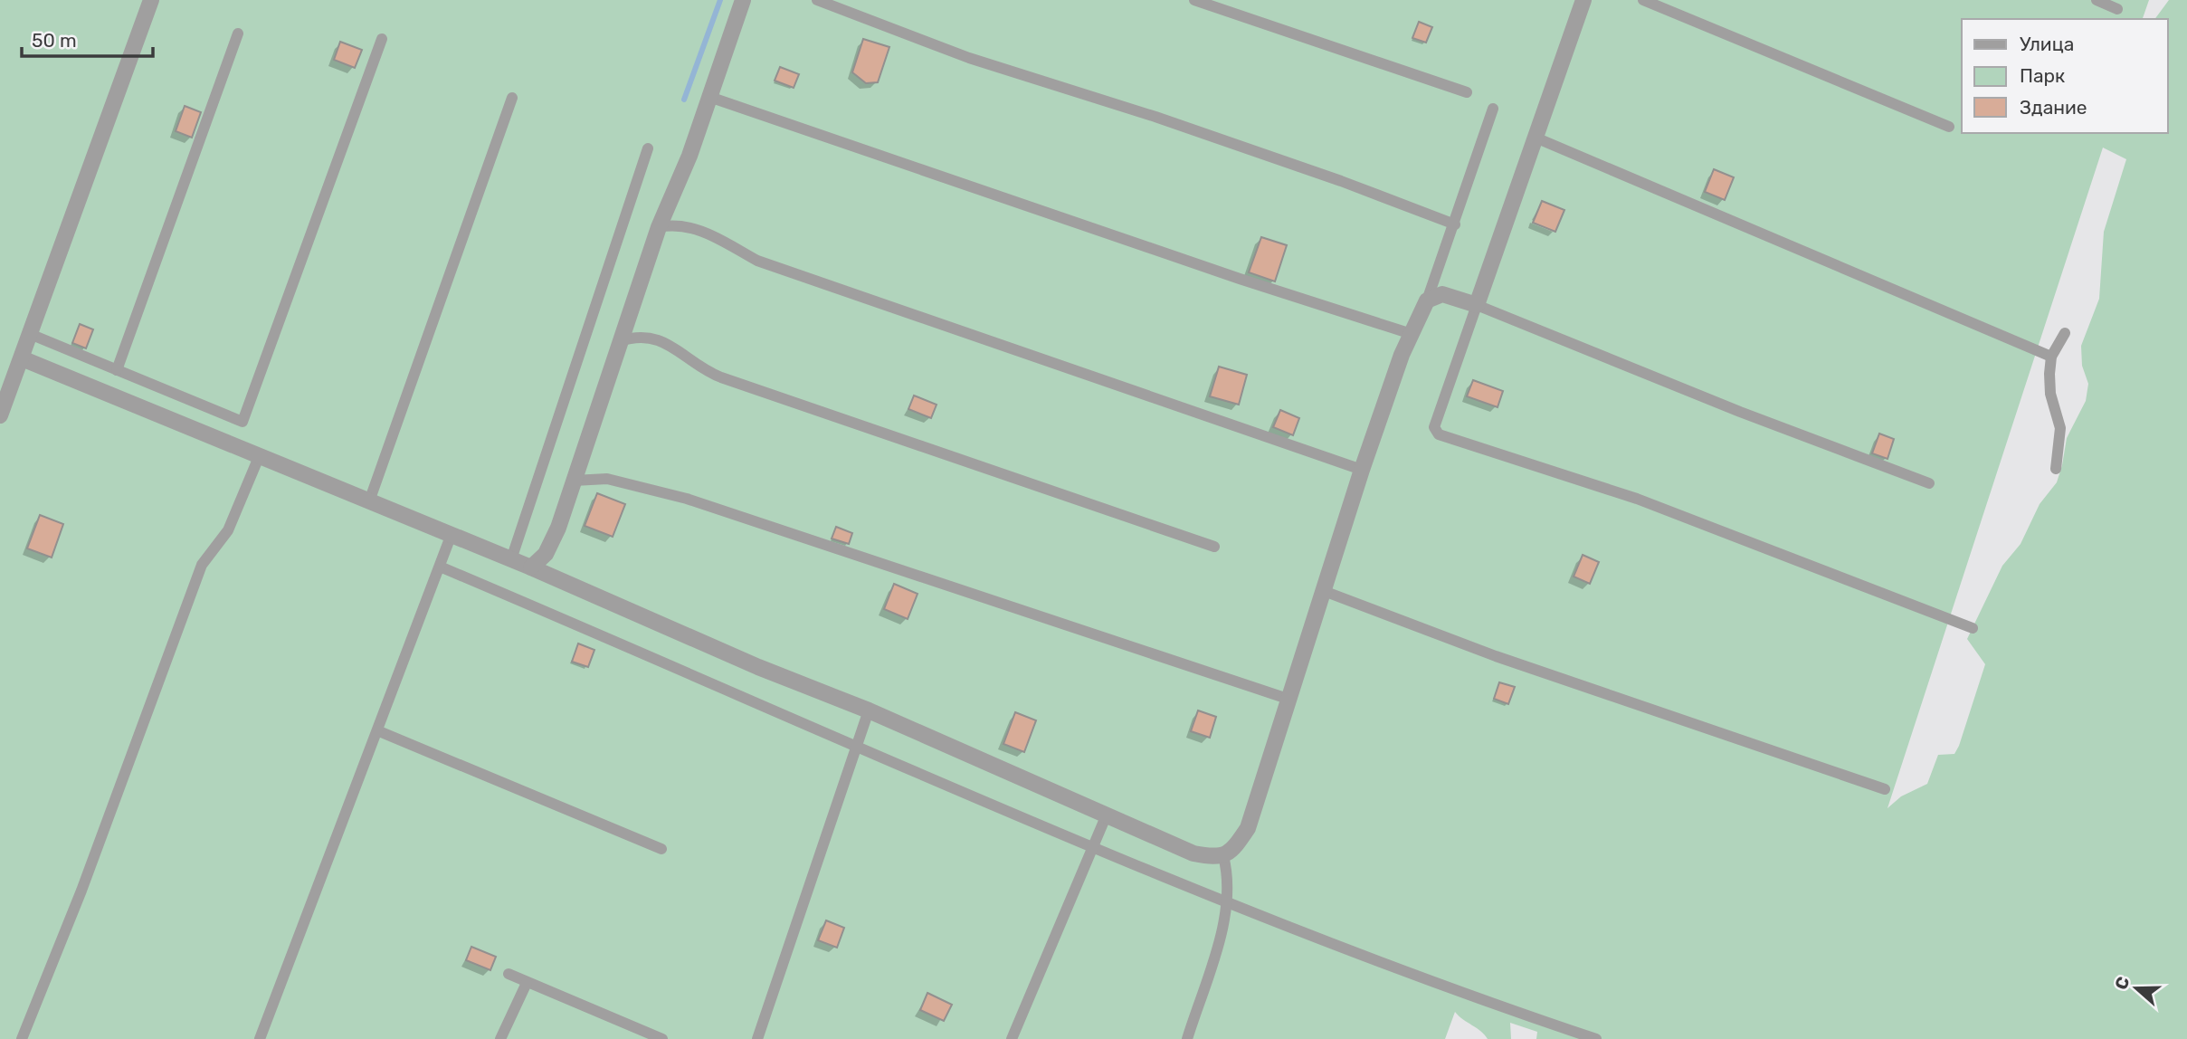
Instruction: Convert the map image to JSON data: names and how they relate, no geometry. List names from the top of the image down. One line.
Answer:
{"legend":["Улица","Парк","Здание"],"scale_bar":"50 m","north":"left"}
